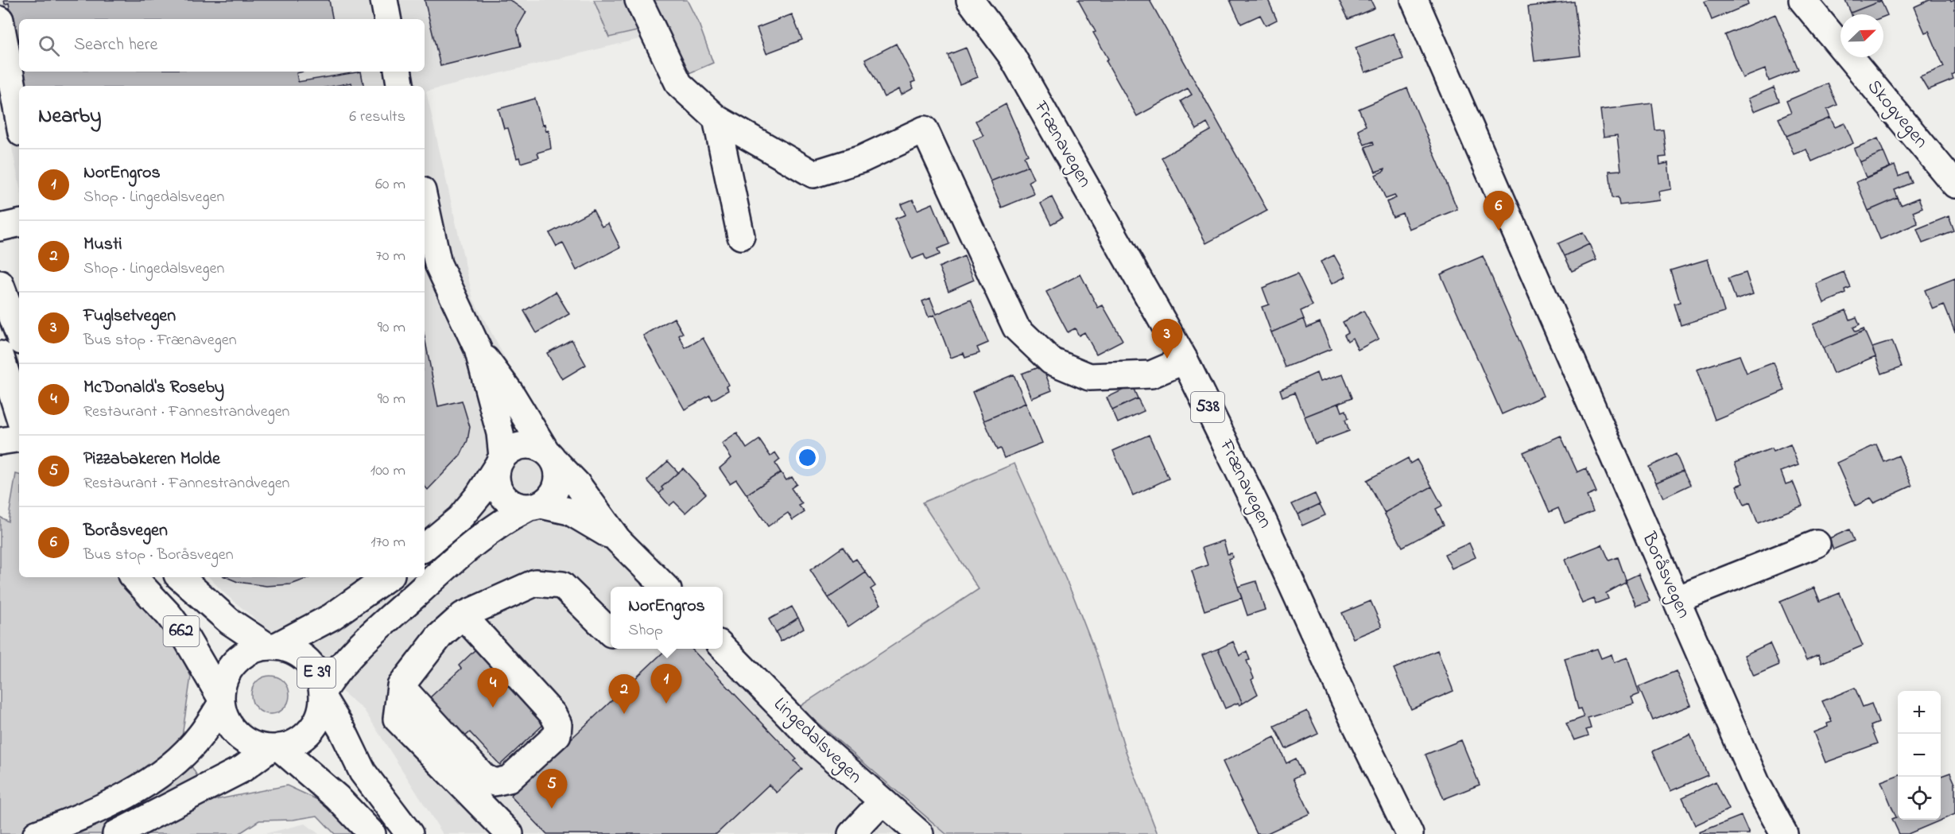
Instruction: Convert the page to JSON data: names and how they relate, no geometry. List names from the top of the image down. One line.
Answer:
{"streets":{"main road":["Skogvegen","Frænavegen","538","Boråsvegen","662","E 39","Lingedalsvegen"]},"crossings":[["662","E 39"]],"north":"top right","page":{"search":"Search here","heading":["Nearby","6 results"],"list":[{"mark":"1","name":"NorEngros","note":"Shop · Lingedalsvegen","value":"60 m"},{"mark":"2","name":"Musti","note":"Shop · Lingedalsvegen","value":"70 m"},{"mark":"3","name":"Fuglsetvegen","note":"Bus stop · Frænavegen","value":"90 m"},{"mark":"4","name":"McDonald's Roseby","note":"Restaurant · Fannestrandvegen","value":"90 m"},{"mark":"5","name":"Pizzabakeren Molde","note":"Restaurant · Fannestrandvegen","value":"100 m"},{"mark":"6","name":"Boråsvegen","note":"Bus stop · Boråsvegen","value":"170 m"}],"pins":["6","3","1","4","2","5"],"popup":["NorEngros","Shop"],"map_buttons":["+","−"]}}
